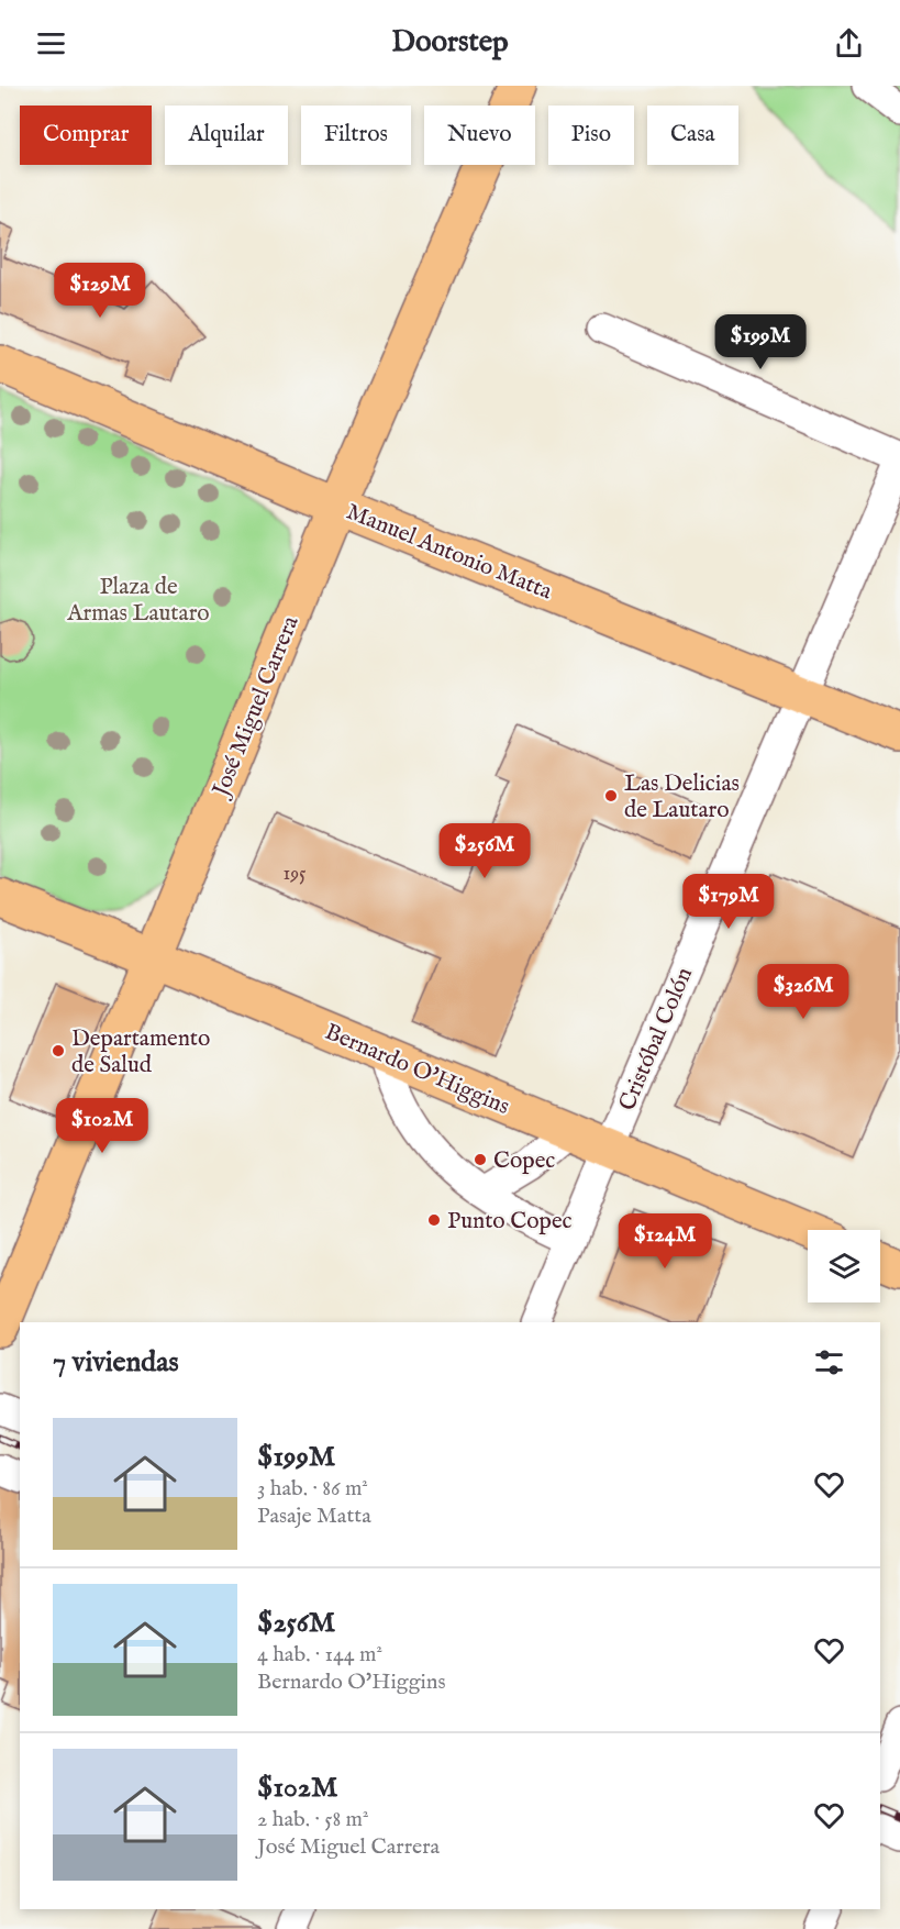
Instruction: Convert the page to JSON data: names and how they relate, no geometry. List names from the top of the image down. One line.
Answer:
{"streets":{"main road":["Manuel Antonio Matta","José Miguel Carrera","Bernardo O'Higgins"],"street":["Cristóbal Colón"]},"crossings":[["Manuel Antonio Matta","José Miguel Carrera"],["Manuel Antonio Matta","Cristóbal Colón"],["José Miguel Carrera","Bernardo O'Higgins"],["Cristóbal Colón","Bernardo O'Higgins"]],"parks":["Plaza de Armas Lautaro"],"places":["Las Delicias de Lautaro","Departamento de Salud","Copec","Punto Copec"],"house_numbers":["195"],"page":{"header":"Doorstep","chip":["Comprar","Alquilar","Filtros","Nuevo","Piso","Casa"],"price":["$129M","$199M","$256M","$179M","$326M","$102M","$124M"],"heading":"7 viviendas","list":[{"name":"$199M","note":"3 hab. · 86 m² · Pasaje Matta"},{"name":"$256M","note":"4 hab. · 144 m² · Bernardo O'Higgins"},{"name":"$102M","note":"2 hab. · 58 m² · José Miguel Carrera"}]}}
